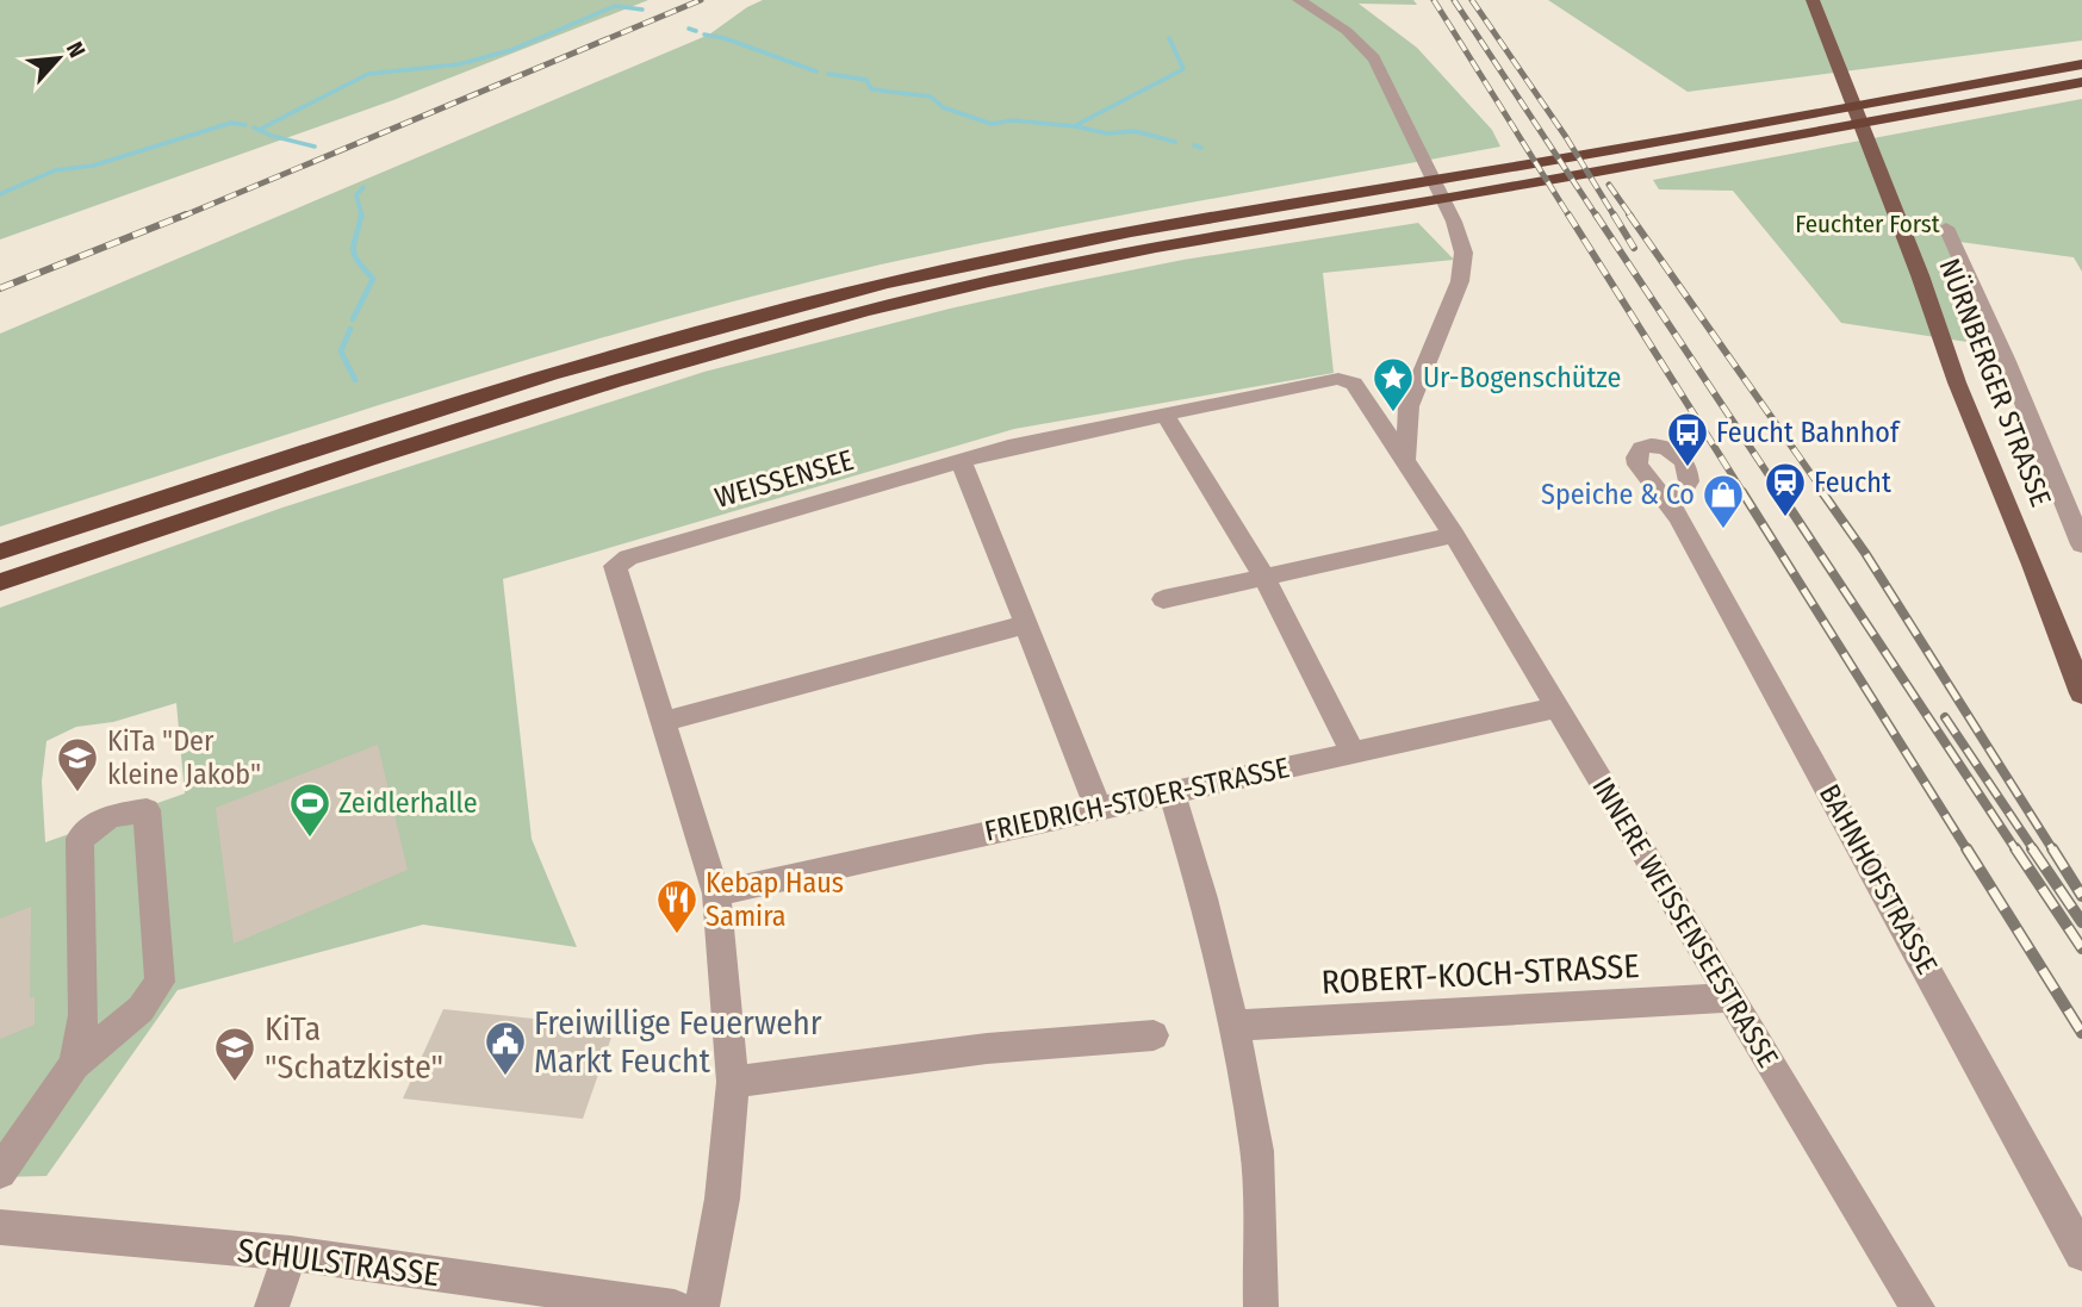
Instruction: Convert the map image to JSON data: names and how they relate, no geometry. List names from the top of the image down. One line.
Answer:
{"streets":{"main road":["NÜRNBERGER STRASSE"],"street":["WEISSENSEE","FRIEDRICH-STOER-STRASSE","BAHNHOFSTRASSE","INNERE WEISSENSEESTRASSE","ROBERT-KOCH-STRASSE","SCHULSTRASSE"]},"crossings":[["WEISSENSEE","FRIEDRICH-STOER-STRASSE"],["WEISSENSEE","INNERE WEISSENSEESTRASSE"],["FRIEDRICH-STOER-STRASSE","INNERE WEISSENSEESTRASSE"],["INNERE WEISSENSEESTRASSE","ROBERT-KOCH-STRASSE"]],"parks":["Feuchter Forst"],"places":{"place":["Ur-Bogenschütze"],"bus stop":["Feucht Bahnhof"],"station":["Feucht"],"shop":["Speiche & Co"],"school or university":["KiTa \"Der kleine Jakob\"","KiTa \"Schatzkiste\""],"sports":["Zeidlerhalle"],"restaurant":["Kebap Haus Samira"],"public building":["Freiwillige Feuerwehr Markt Feucht"]},"north":"top right"}
